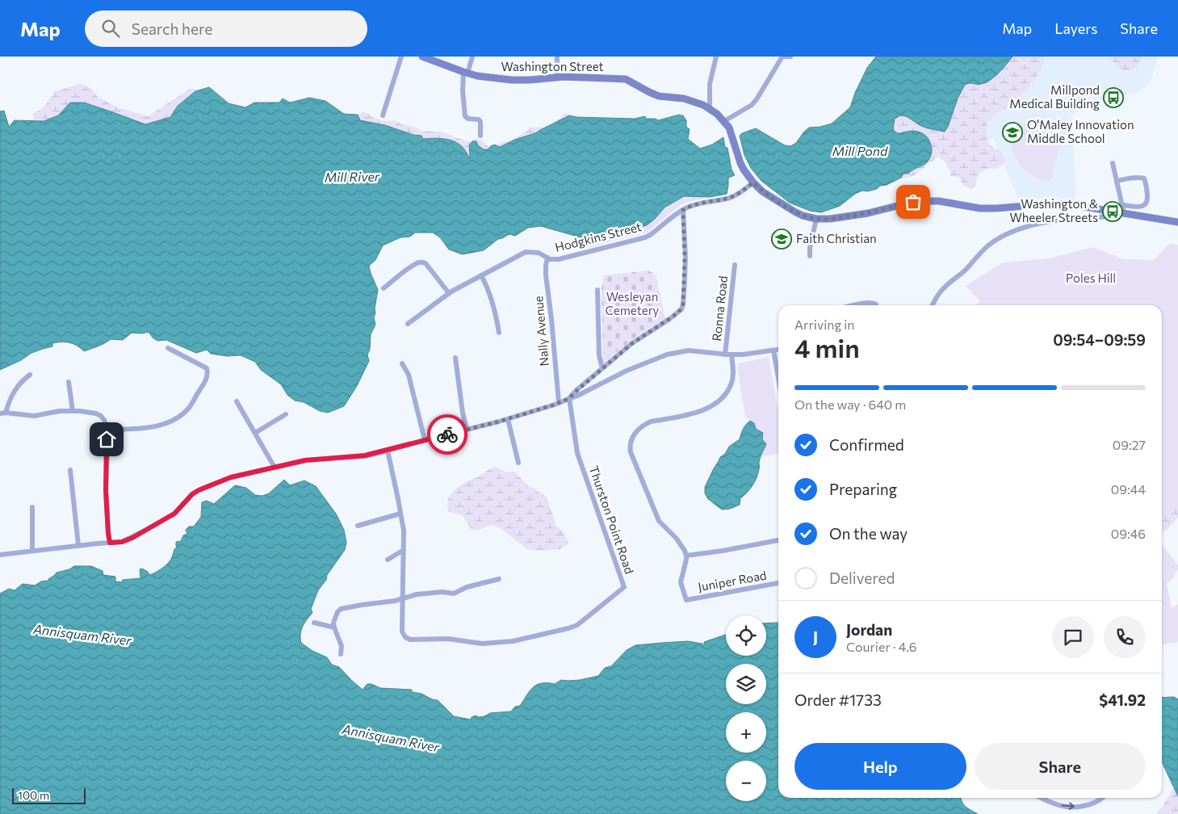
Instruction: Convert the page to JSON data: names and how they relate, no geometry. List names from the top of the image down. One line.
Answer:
{"streets":{"main road":["Washington Street"],"street":["Hodgkins Street","Ronna Road","Nally Avenue","Thurston Point Road","Juniper Road"]},"crossings":[["Washington Street","Hodgkins Street"],["Hodgkins Street","Nally Avenue"]],"water":["Mill Pond","Mill River","Annisquam River"],"parks":["Poles Hill","Wesleyan Cemetery"],"places":{"bus stop":["Millpond Medical Building","Washington & Wheeler Streets"],"school or university":["O'Maley Innovation Middle School","Faith Christian"]},"scale_bar":"100 m","page":{"header":"Map","search":"Search here","nav":["Map","Layers","Share"],"heading":["4 min","Arriving in","09:54–09:59"],"panel":["Jordan","Courier · 4.6","Order #1733","$41.92"],"bar":"On the way · 640 m","list":[["Confirmed","09:27"],["Preparing","09:44"],["On the way","09:46"],"Delivered"],"map_buttons":["+","−"],"round":"J","buttons":["Help","Share"],"scale":"100 m"}}
